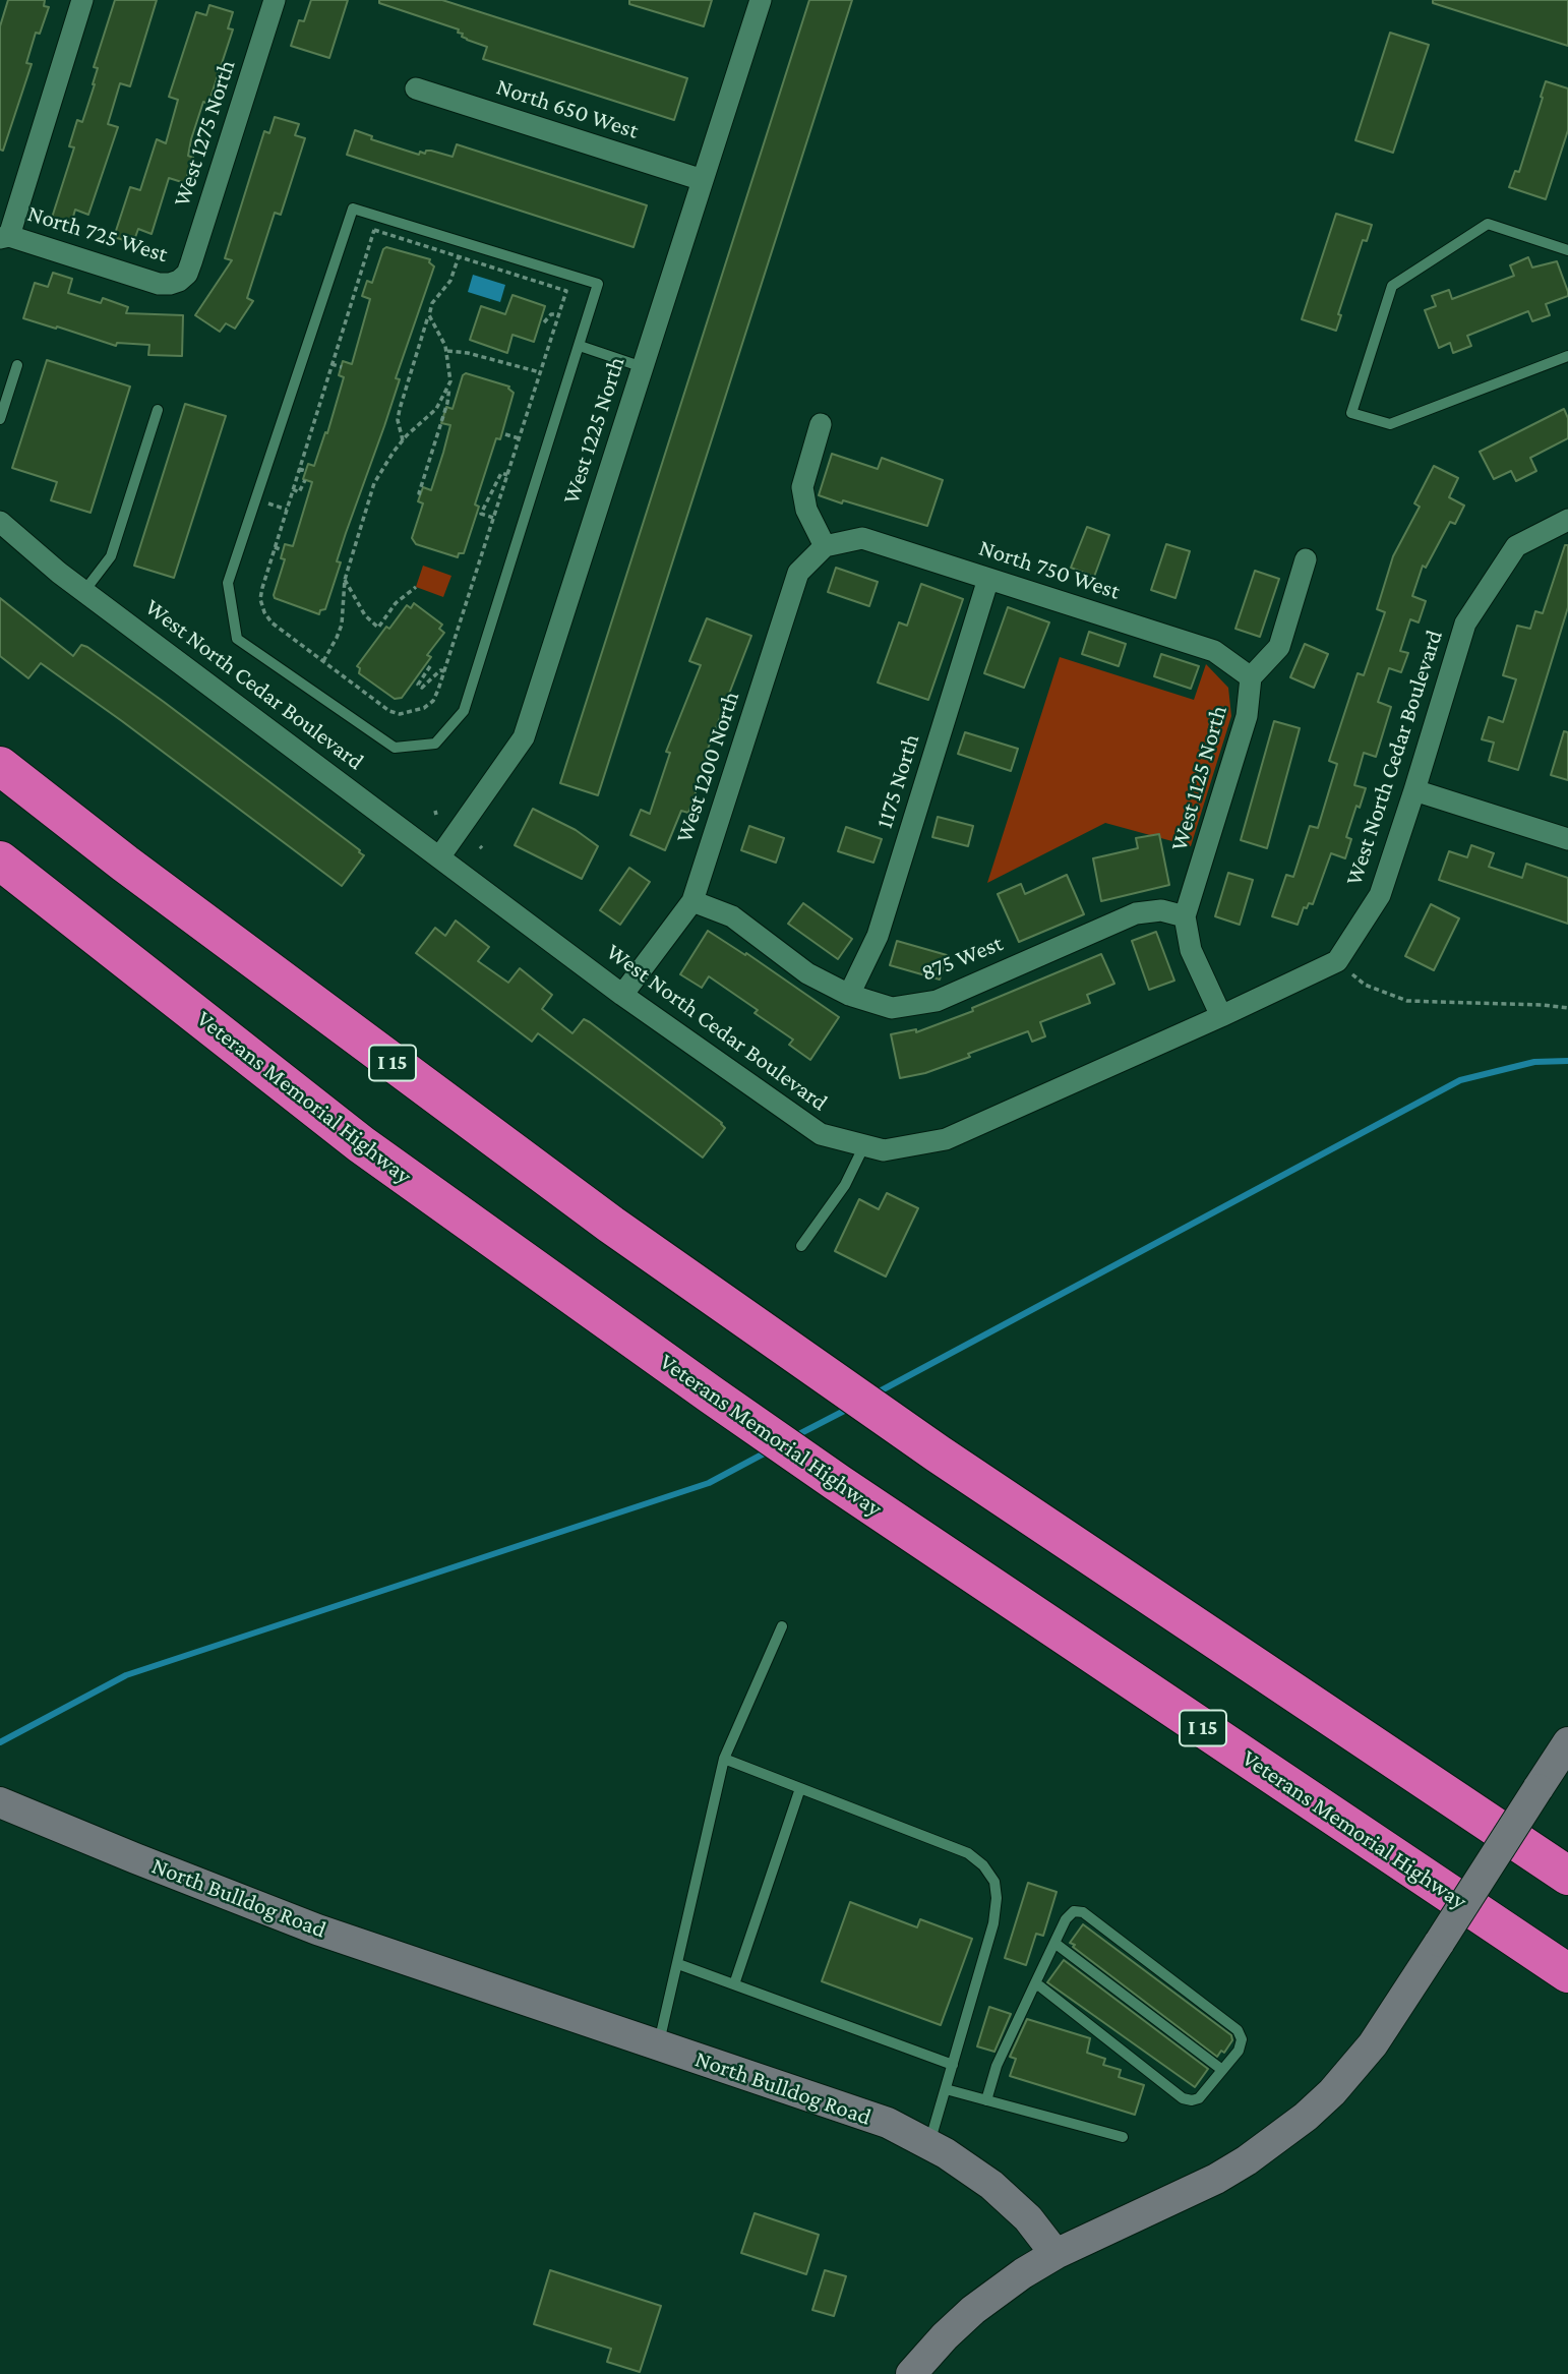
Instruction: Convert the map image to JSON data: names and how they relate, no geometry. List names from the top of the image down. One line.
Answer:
{"streets":{"highway":["I 15","Veterans Memorial Highway"],"street":["North 650 West","West 1275 North","North 725 West","West 1225 North","North 750 West","West North Cedar Boulevard","West 1200 North","West 1125 North","1175 North","875 West","North Bulldog Road"]},"crossings":[["North 650 West","West 1225 North"],["West 1275 North","North 725 West"],["West 1225 North","West North Cedar Boulevard"],["North 750 West","West 1200 North"],["North 750 West","West 1125 North"],["North 750 West","1175 North"],["West North Cedar Boulevard","West 1200 North"],["West North Cedar Boulevard","West 1125 North"],["West 1200 North","875 West"],["West 1125 North","875 West"],["1175 North","875 West"]]}
